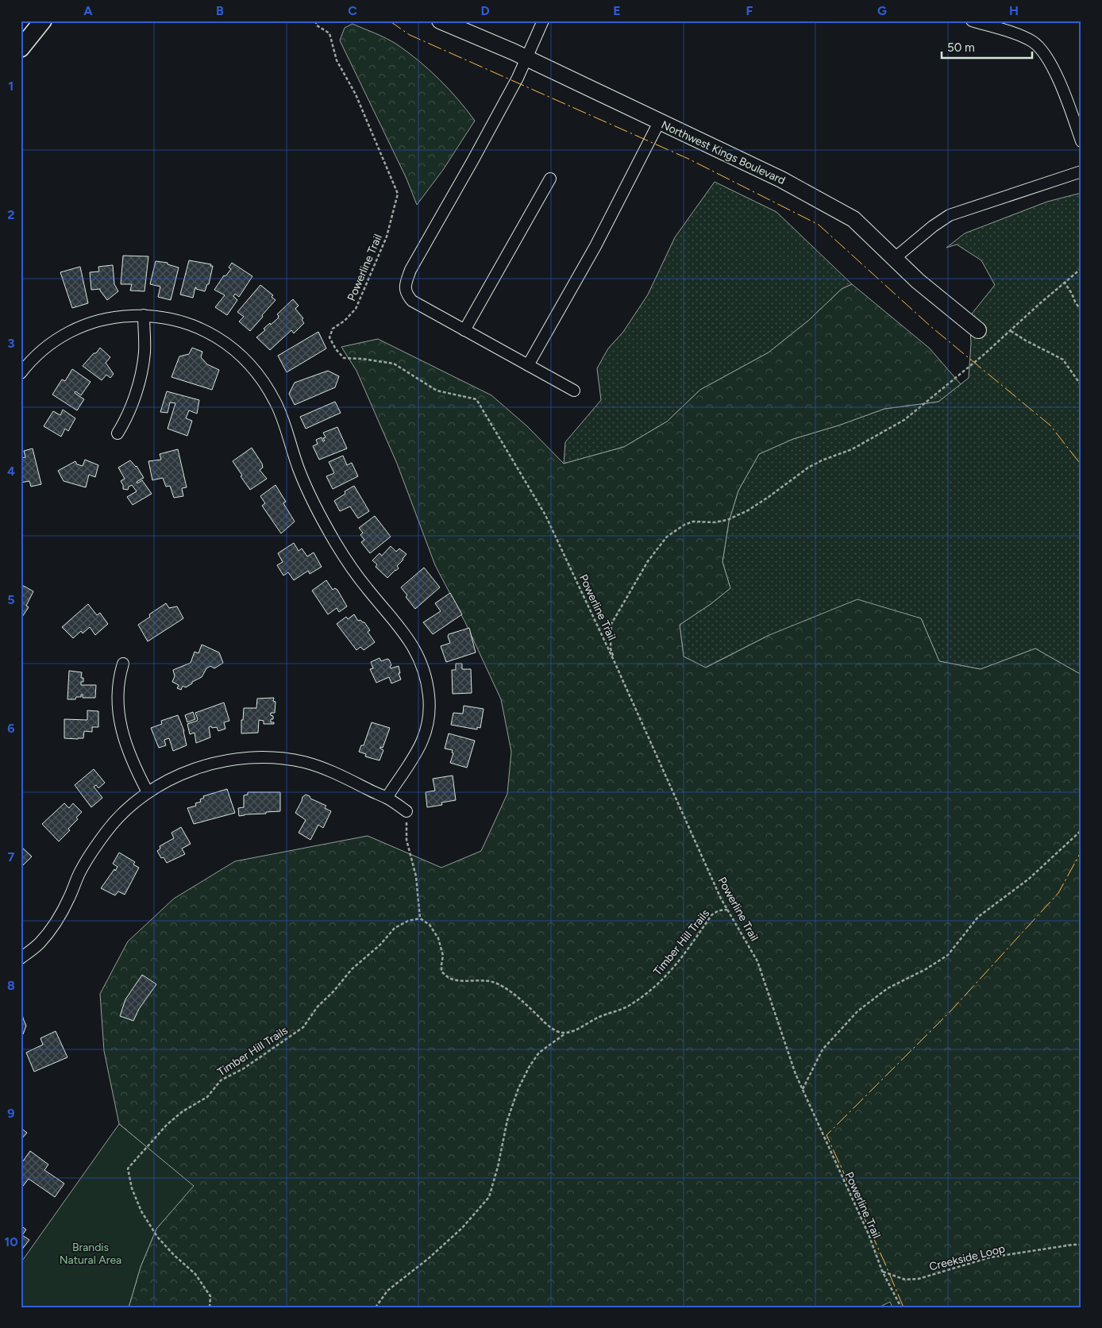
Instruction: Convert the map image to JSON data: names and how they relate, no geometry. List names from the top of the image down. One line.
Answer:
{"streets":{"street":["Northwest Kings Boulevard"],"path":["Powerline Trail","Timber Hill Trails","Creekside Loop"]},"crossings":[["Powerline Trail","Timber Hill Trails"],["Powerline Trail","Creekside Loop"]],"parks":["Brandis Natural Area"],"scale_bar":"50 m","grid":{"columns":["A","B","C","D","E","F","G","H"],"rows":["1","2","3","4","5","6","7","8","9","10"]}}
